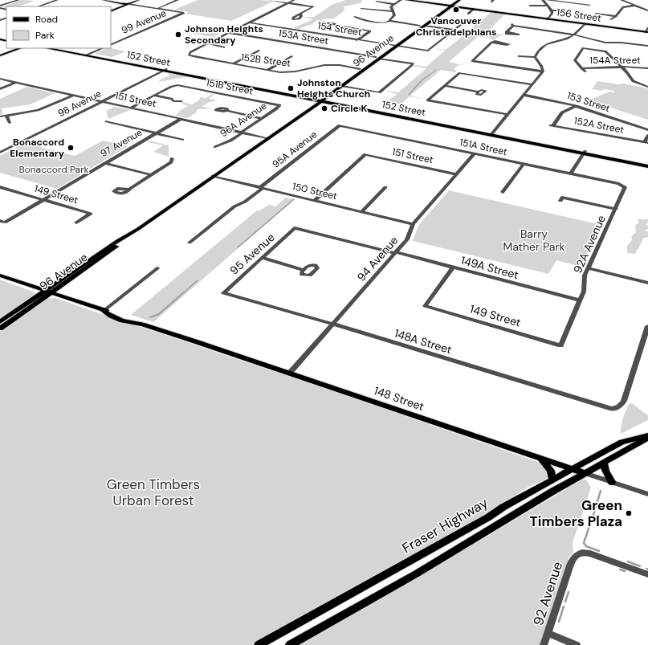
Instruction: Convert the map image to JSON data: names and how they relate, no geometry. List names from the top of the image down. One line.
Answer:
{"streets":{"main road":["156 Street","96 Avenue","152 Street","148 Street","Fraser Highway"],"street":["99 Avenue","154 Street","153A Street","152B Street","154A Street","151B Street","151 Street","153 Street","98 Avenue","96A Avenue","152A Street","97 Avenue","151A Street","95A Avenue","150 Street","149 Street","92A Avenue","95 Avenue","94 Avenue","149A Street","148A Street","92 Avenue"]},"crossings":[["156 Street","96 Avenue"],["154 Street","96 Avenue"],["153A Street","96 Avenue"],["96 Avenue","152 Street"],["96 Avenue","152B Street"],["96 Avenue","151 Street"],["96 Avenue","150 Street"],["96 Avenue","148 Street"],["152 Street","98 Avenue"],["151B Street","96A Avenue"],["151 Street","98 Avenue"],["151 Street","96A Avenue"],["151 Street","97 Avenue"],["151 Street","150 Street"],["151 Street","94 Avenue"],["153 Street","152A Street"],["97 Avenue","149 Street"],["151A Street","95A Avenue"],["151A Street","92A Avenue"],["151A Street","94 Avenue"],["95A Avenue","150 Street"],["150 Street","94 Avenue"],["149 Street","92A Avenue"],["149 Street","149A Street"],["92A Avenue","149A Street"],["95 Avenue","149A Street"],["95 Avenue","148A Street"],["94 Avenue","149A Street"],["94 Avenue","148A Street"],["94 Avenue","148 Street"],["148 Street","Fraser Highway"]],"parks":["Bonaccord Park","Barry Mather Park","Green Timbers Urban Forest"],"places":["Vancouver Christadelphians","Johnson Heights Secondary","Johnston Heights Church","Circle K","Bonaccord Elementary","Green Timbers Plaza"],"legend":["Road","Park"]}
